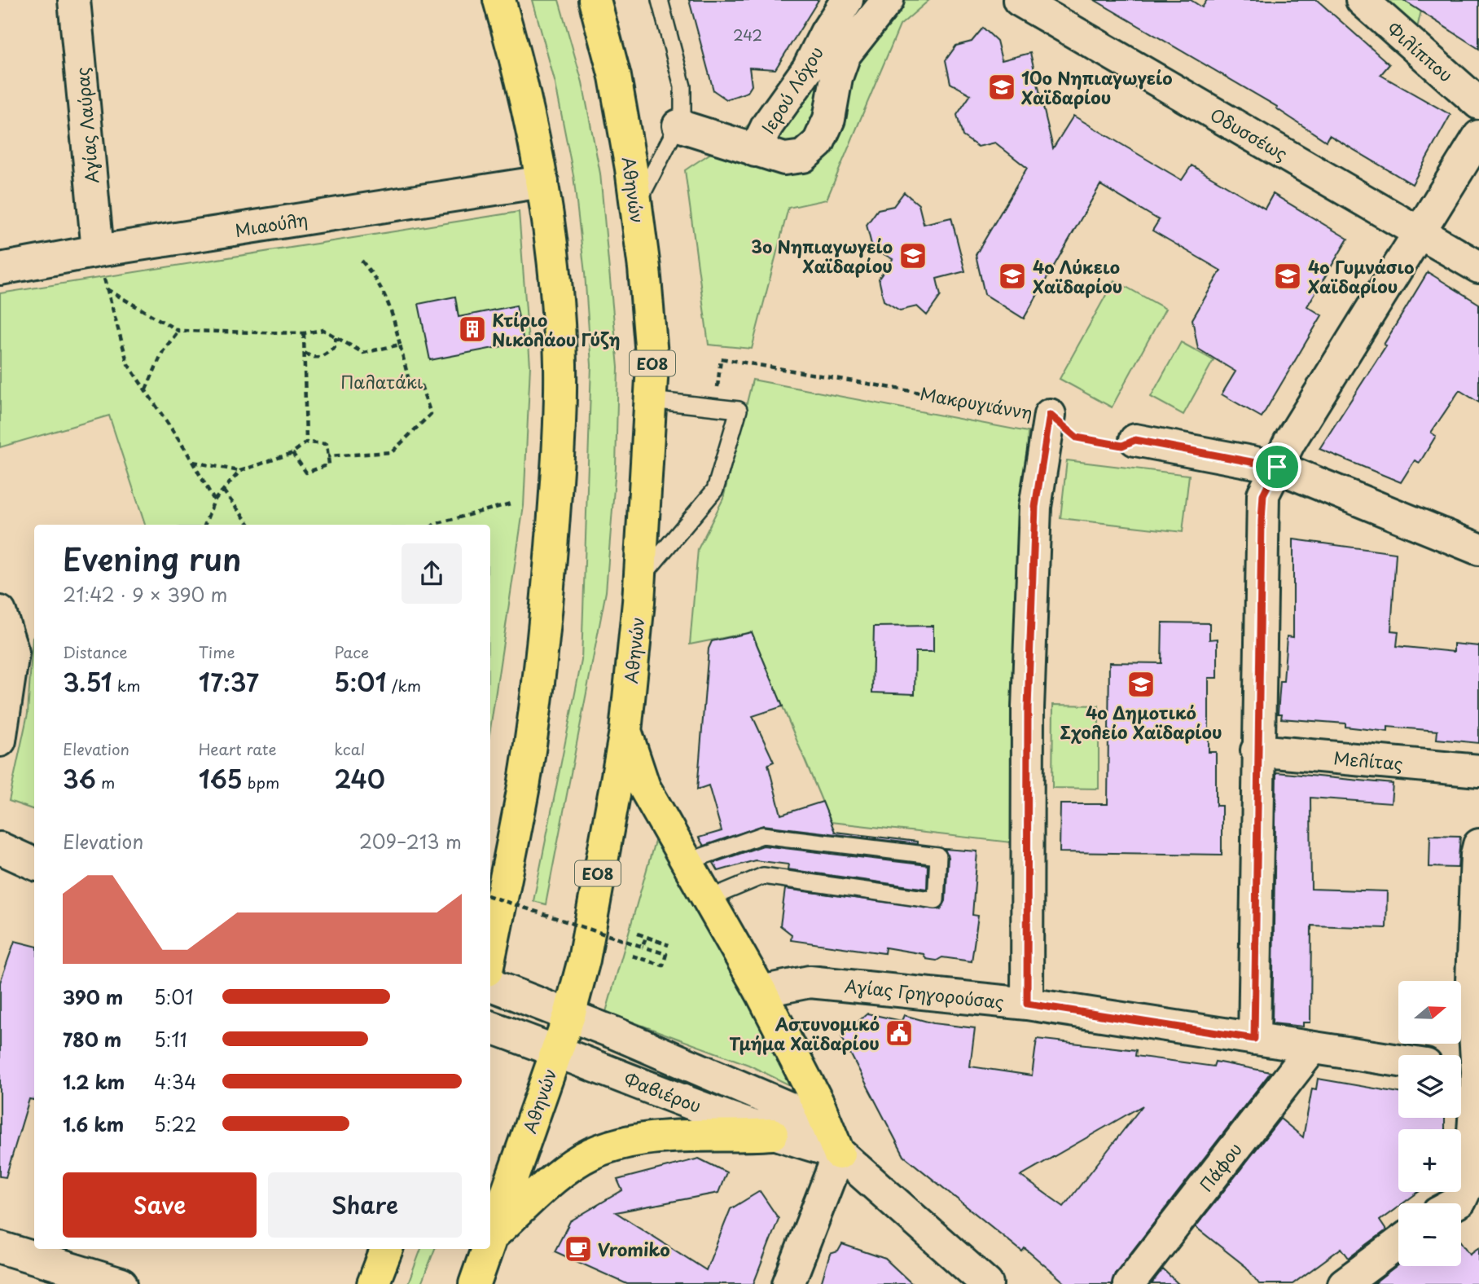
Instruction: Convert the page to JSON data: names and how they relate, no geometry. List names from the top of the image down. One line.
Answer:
{"streets":{"highway":["Αθηνών","ΕΟ8"],"street":["Φιλίππου","Ιερού Λόχου","Αγίας Λαύρας","Οδυσσέως","Μιαούλη","Μελίτας","Αγίας Γρηγορούσας","Φαβιέρου","Πάφου"],"path":["Μακρυγιάννη"]},"crossings":[["Αγίας Λαύρας","Μιαούλη"],["Αθηνών","Φαβιέρου"],["Αγίας Γρηγορούσας","Πάφου"]],"parks":["Παλατάκι"],"places":{"school or university":["10ο Νηπιαγωγείο Χαϊδαρίου","3ο Νηπιαγωγείο Χαϊδαρίου","4ο Λύκειο Χαϊδαρίου","4ο Γυμνάσιο Χαϊδαρίου","4ο Δημοτικό Σχολείο Χαϊδαρίου"],"building":["Κτίριο Νικολάου Γύζη"],"public building":["Αστυνομικό Τμήμα Χαϊδαρίου"],"cafe":["Vromiko"]},"house_numbers":["242"],"north":"right","page":{"heading":["Evening run","21:42 · 9 × 390 m"],"stats":[["Distance","3.51 km"],["Time","17:37"],["Pace","5:01 /km"],["Elevation","36 m"],["Heart rate","165 bpm"],["kcal","240"]],"chart":["Elevation","209–213 m"],"list":[{"name":"390 m","note":"5:01"},{"name":"780 m","note":"5:11"},{"name":"1.2 km","note":"4:34"},{"name":"1.6 km","note":"5:22"}],"map_buttons":["+","−"],"buttons":["Save","Share"]}}
